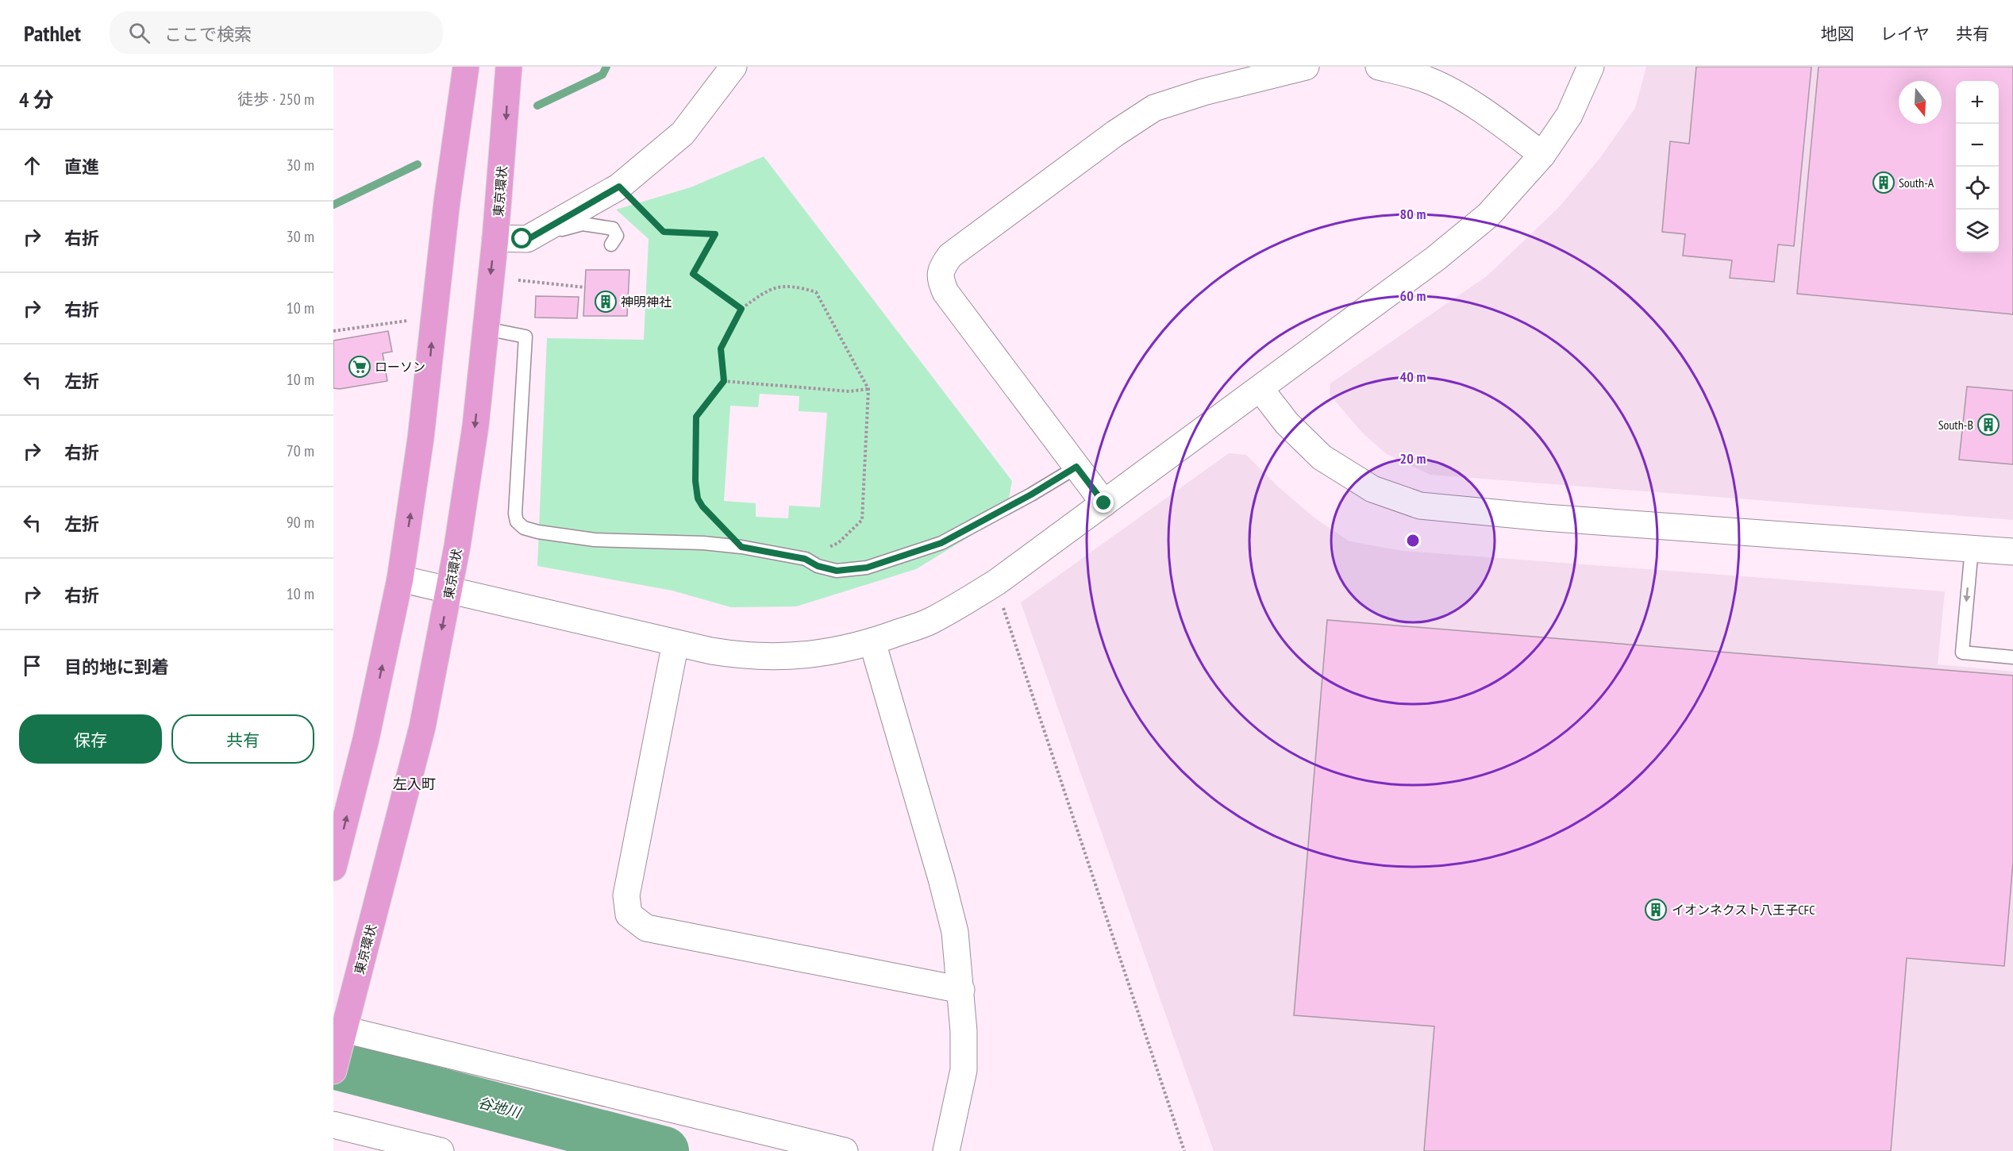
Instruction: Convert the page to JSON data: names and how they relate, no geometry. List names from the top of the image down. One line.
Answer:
{"streets":{"highway":["東京環状"]},"districts":["左入町"],"water":["谷地川"],"places":{"building":["South-A","神明神社","South-B","イオンネクスト八王子CFC"],"supermarket":["ローソン"]},"north":"bottom","page":{"header":"Pathlet","search":"ここで検索","nav":["地図","レイヤ","共有"],"heading":["4 分","徒歩 · 250 m"],"map_buttons":["+","−"],"list":[["直進","30 m"],["右折","30 m"],["右折","10 m"],["左折","10 m"],["右折","70 m"],["左折","90 m"],["右折","10 m"],"目的地に到着"],"buttons":["保存","共有"]},"rings":["80 m","60 m","40 m","20 m"]}
